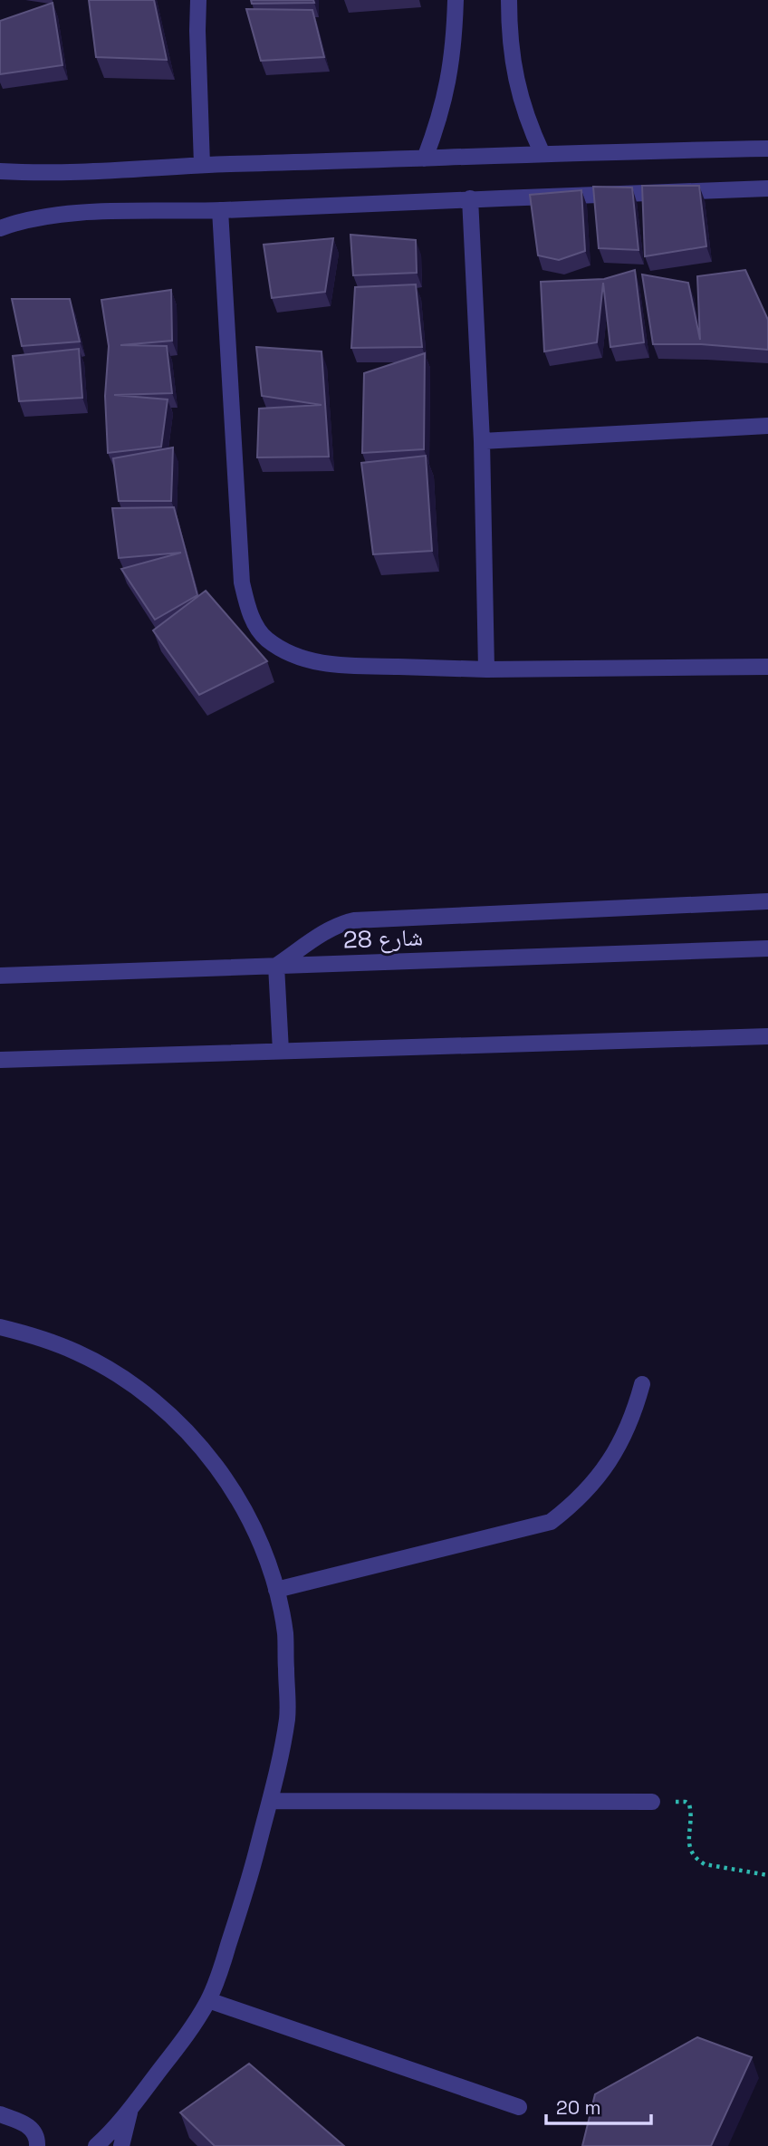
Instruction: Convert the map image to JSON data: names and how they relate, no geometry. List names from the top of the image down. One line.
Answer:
{"streets":{"street":["شارع 28"]},"scale_bar":"20 m"}
